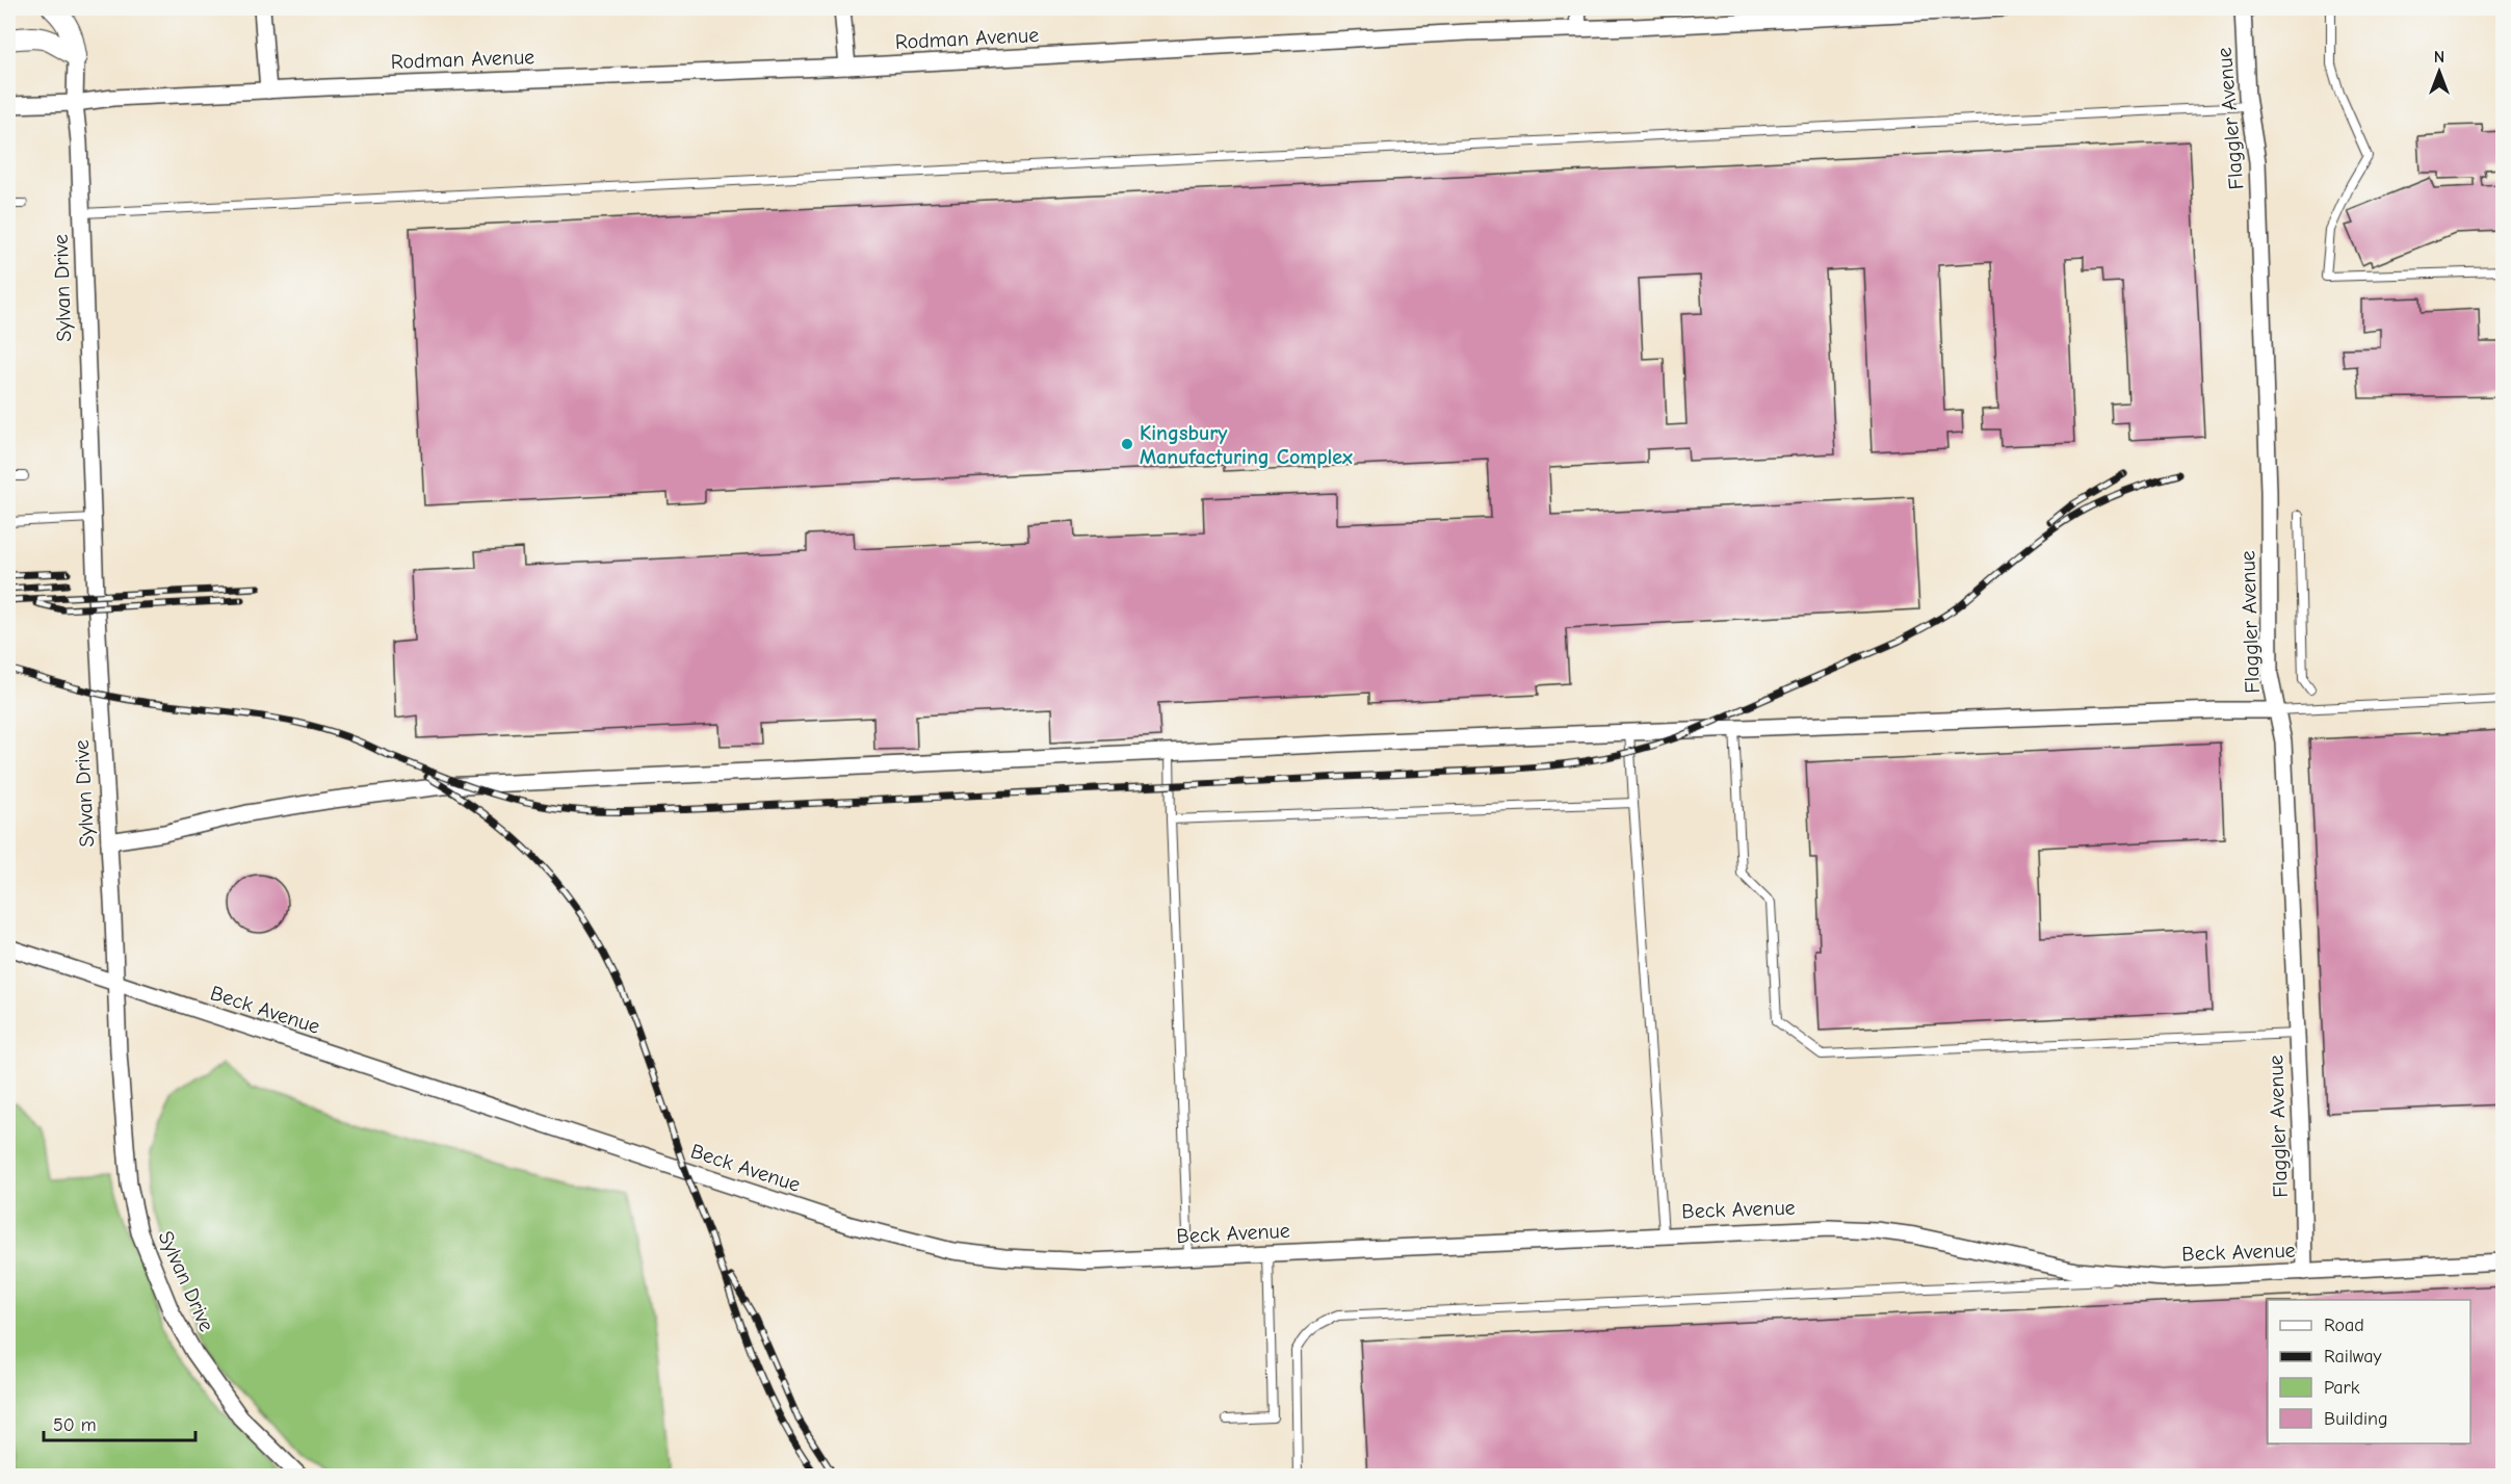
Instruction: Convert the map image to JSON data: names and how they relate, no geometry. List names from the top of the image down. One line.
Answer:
{"streets":{"street":["Rodman Avenue","Flaggler Avenue","Sylvan Drive","Beck Avenue"]},"crossings":[["Rodman Avenue","Sylvan Drive"],["Flaggler Avenue","Beck Avenue"],["Sylvan Drive","Beck Avenue"]],"places":["Kingsbury Manufacturing Complex"],"legend":["Road","Railway","Park","Building"],"scale_bar":"50 m","north":"top"}
